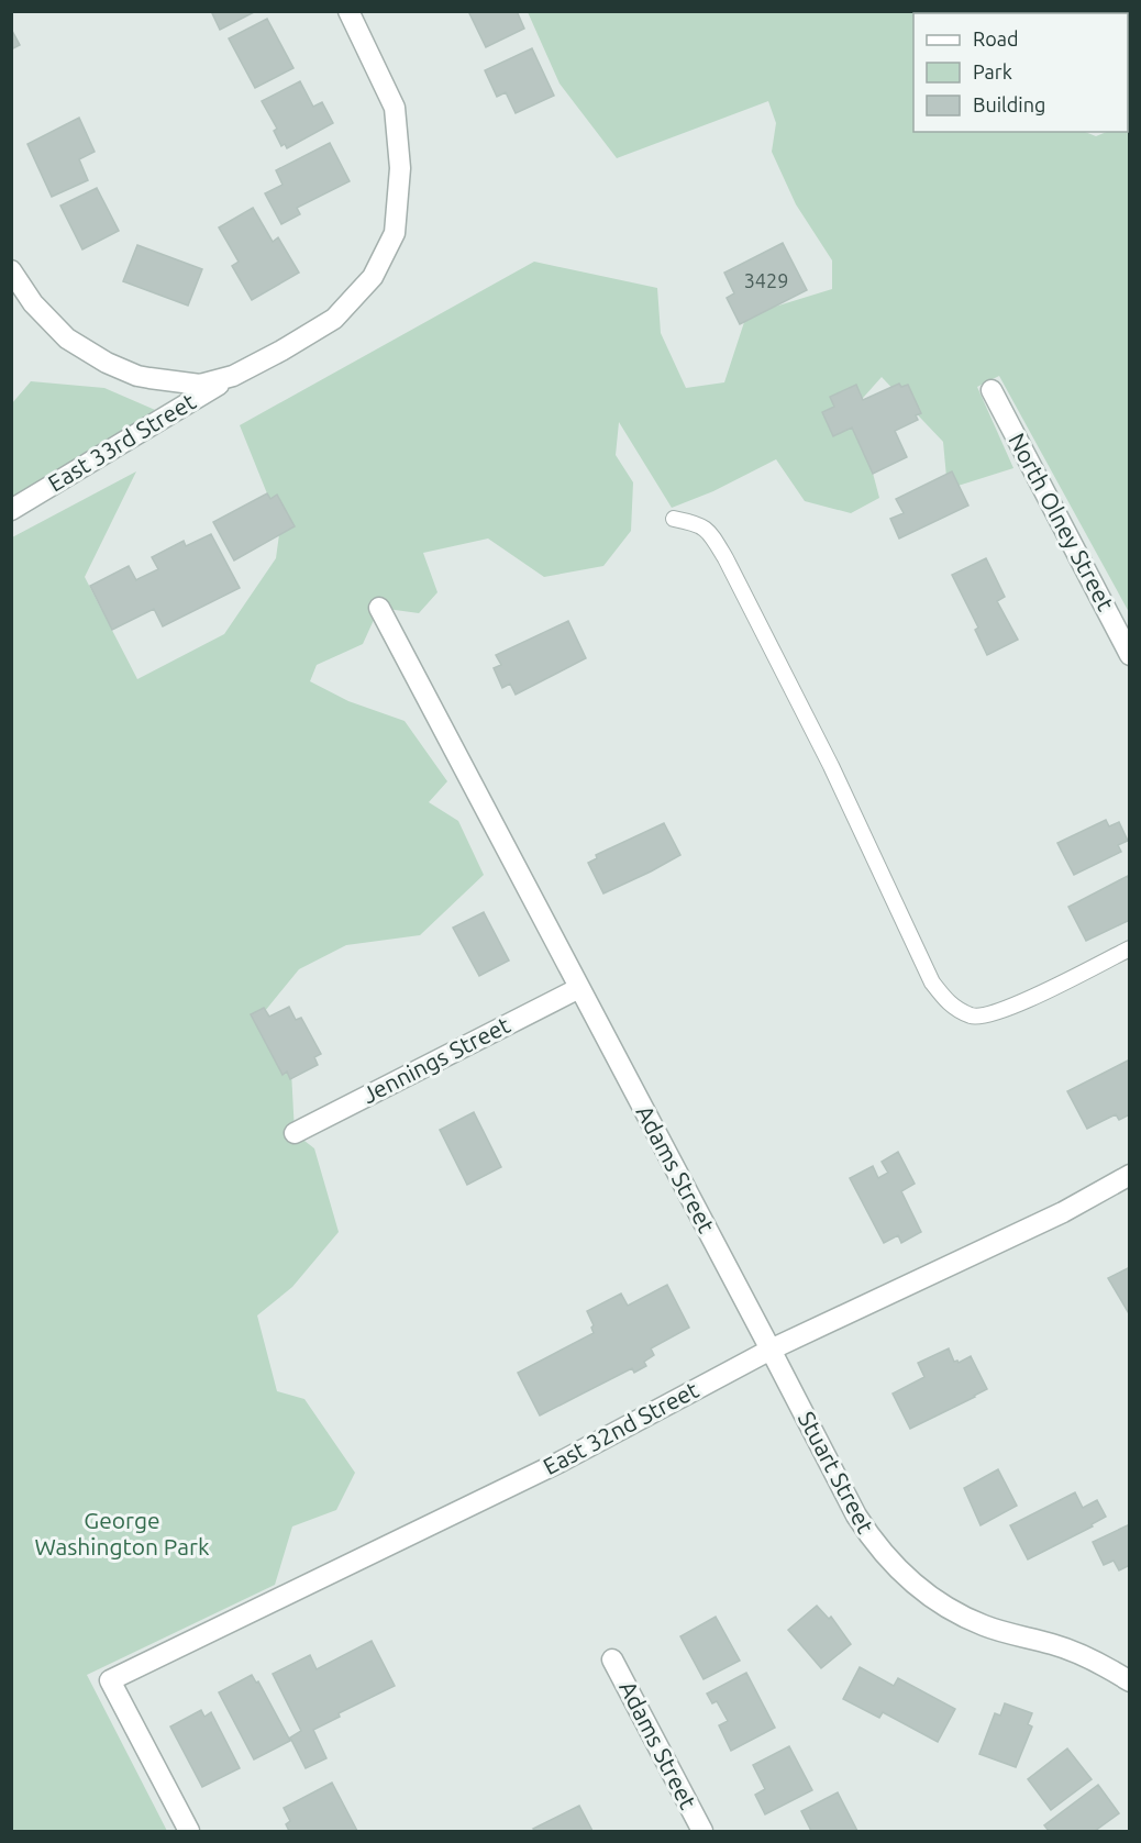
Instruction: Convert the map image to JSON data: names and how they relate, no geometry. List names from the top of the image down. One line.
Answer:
{"streets":{"street":["East 33rd Street","North Olney Street","Jennings Street","Adams Street","East 32nd Street","Stuart Street"]},"crossings":[["Jennings Street","Adams Street"],["Adams Street","East 32nd Street"],["Adams Street","Stuart Street"],["East 32nd Street","Stuart Street"]],"parks":["George Washington Park"],"house_numbers":["3429"],"legend":["Road","Park","Building"]}
